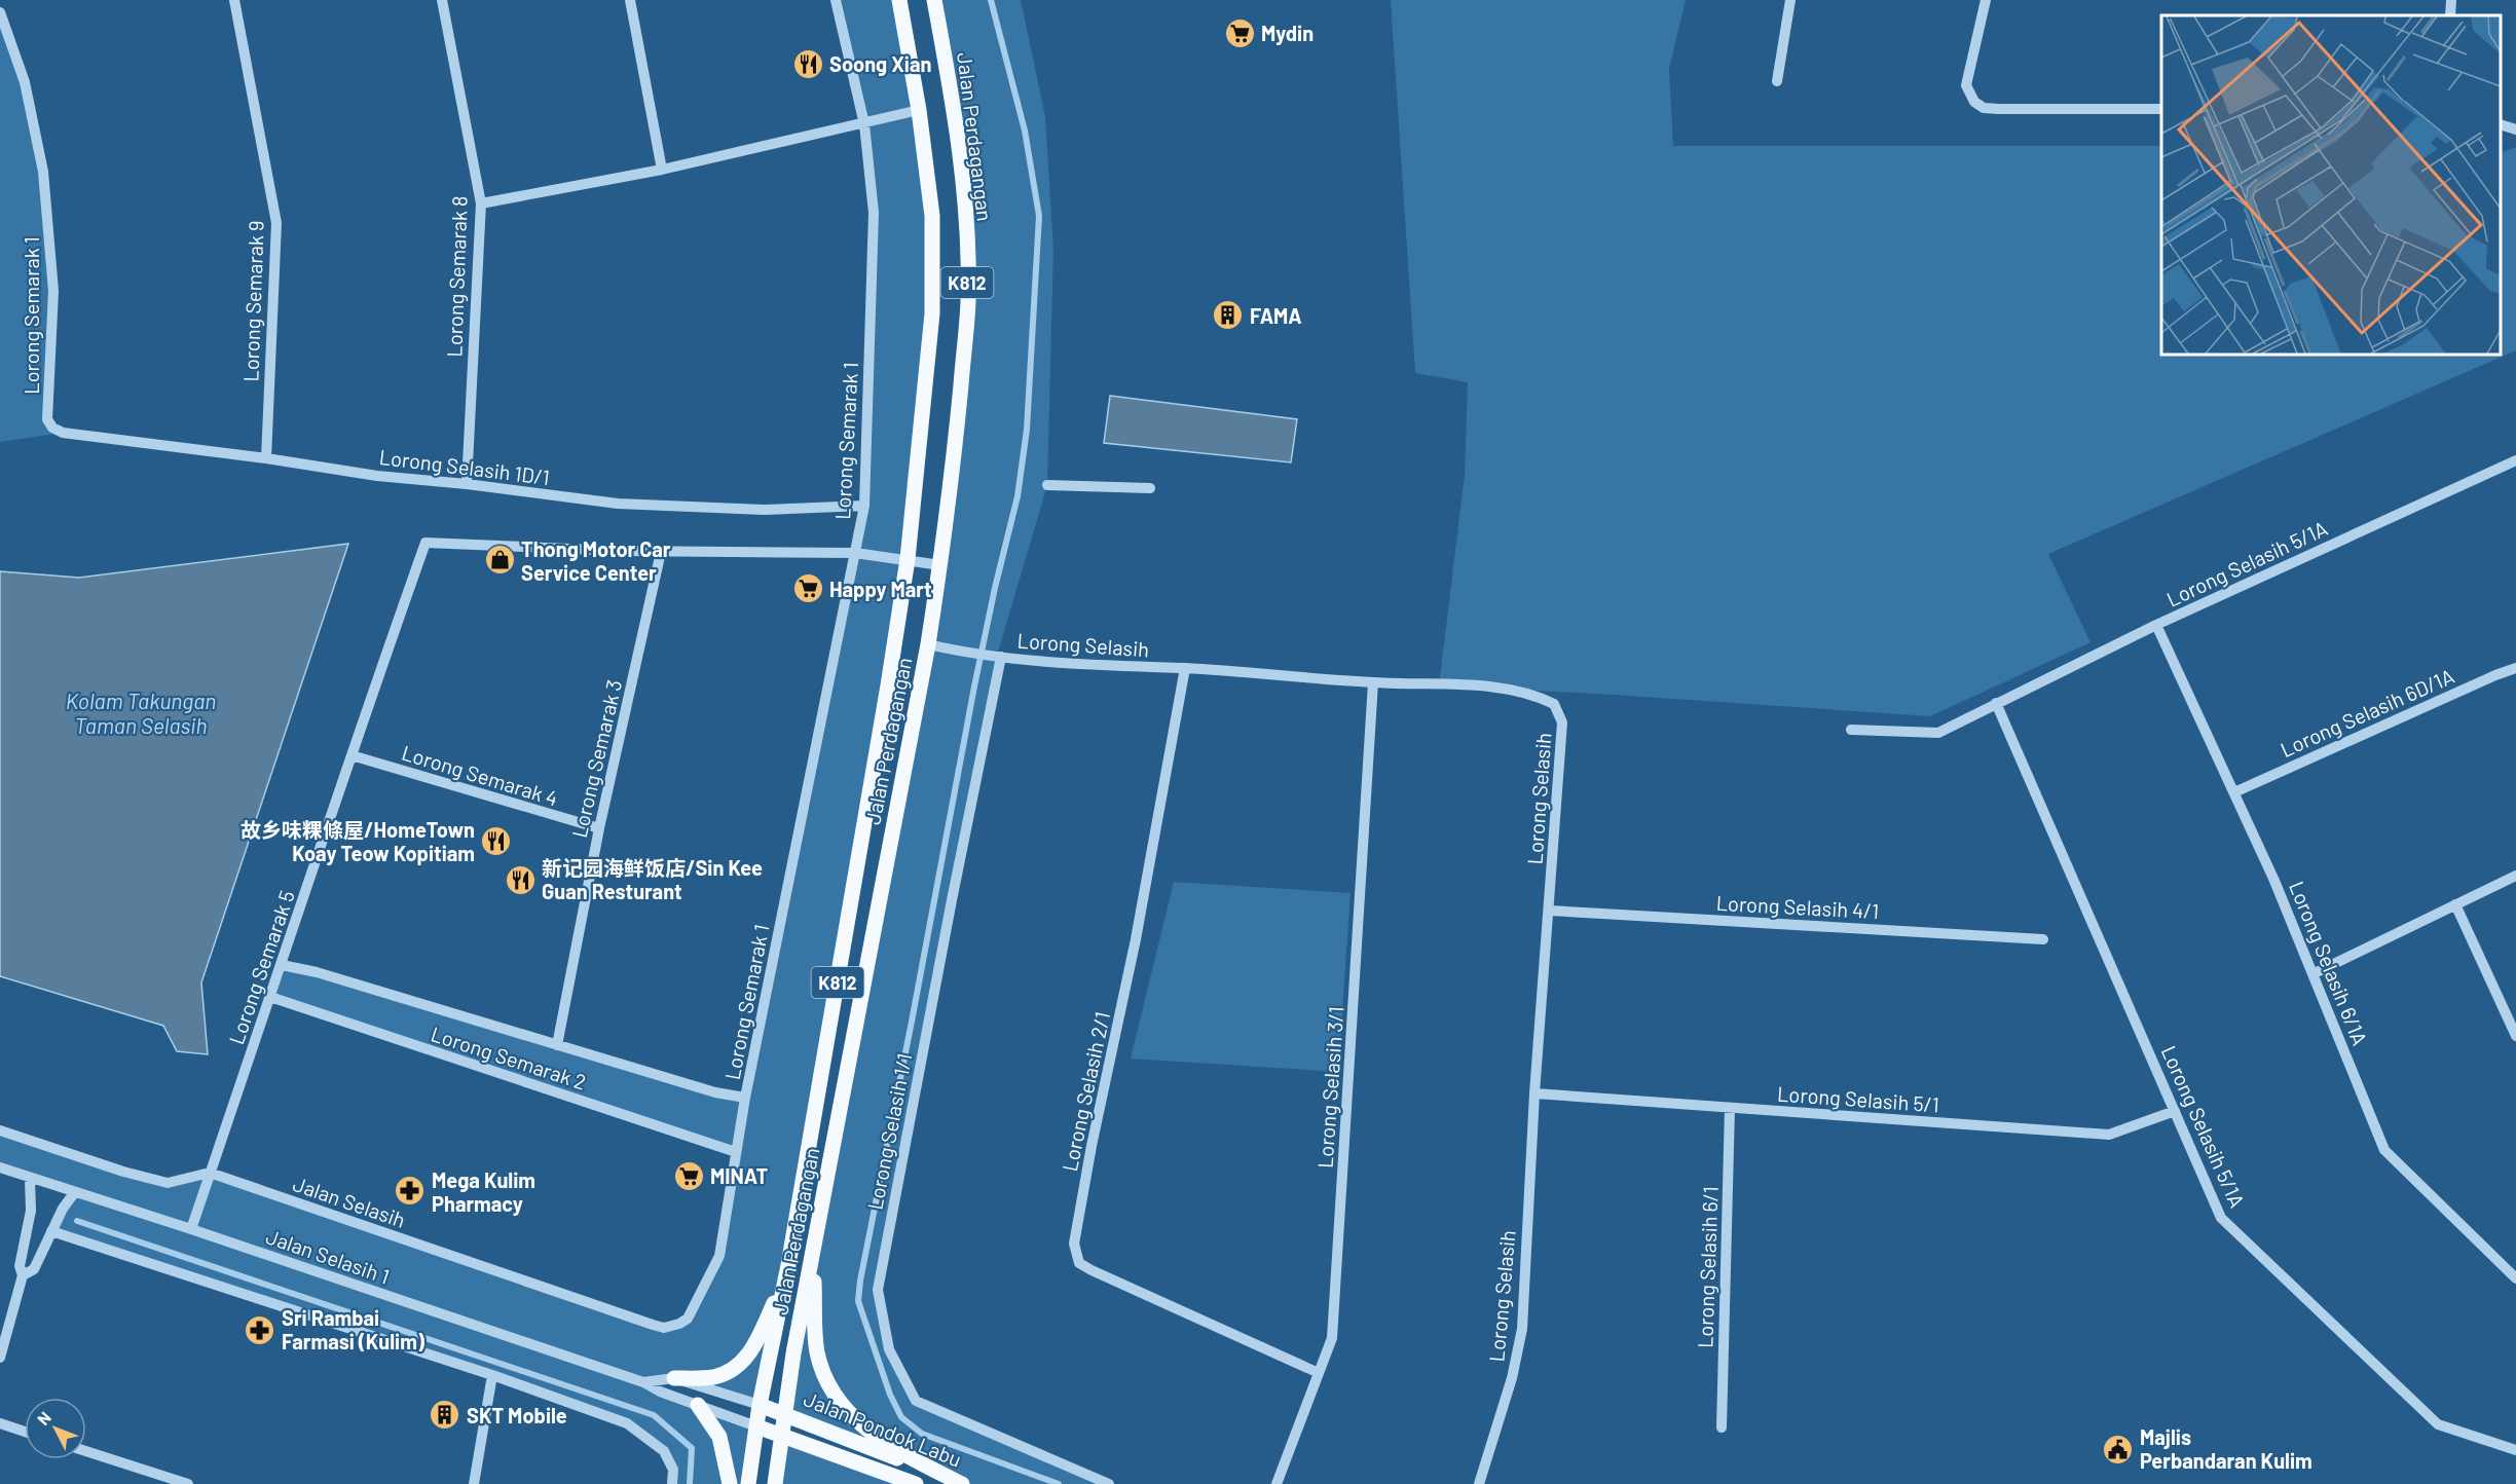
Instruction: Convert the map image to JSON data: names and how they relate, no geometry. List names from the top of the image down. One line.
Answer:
{"streets":{"main road":["Jalan Perdagangan","K812","Jalan Pondok Labu"],"street":["Lorong Semarak 8","Lorong Semarak 9","Lorong Semarak 1","Lorong Selasih 1D/1","Lorong Selasih 5/1A","Lorong Selasih","Lorong Selasih 6D/1A","Lorong Semarak 3","Lorong Semarak 4","Lorong Selasih 4/1","Lorong Selasih 6/1A","Lorong Semarak 5","Lorong Semarak 2","Lorong Selasih 3/1","Lorong Selasih 2/1","Lorong Selasih 5/1","Lorong Selasih 1/1","Jalan Selasih","Jalan Selasih 1","Lorong Selasih 6/1"]},"crossings":[["Jalan Perdagangan","Lorong Selasih"],["Jalan Perdagangan","Jalan Selasih 1"],["Jalan Perdagangan","Jalan Pondok Labu"],["Lorong Semarak 8","Lorong Selasih 1D/1"],["Lorong Semarak 9","Lorong Selasih 1D/1"],["Lorong Semarak 1","Lorong Selasih 1D/1"],["Lorong Semarak 1","Lorong Semarak 3"],["Lorong Semarak 1","Lorong Semarak 5"],["Lorong Semarak 1","Lorong Semarak 2"],["Lorong Semarak 1","Jalan Selasih"],["Lorong Selasih 5/1A","Lorong Selasih 6/1A"],["Lorong Selasih 5/1A","Lorong Selasih 5/1"],["Lorong Selasih","Lorong Selasih 4/1"],["Lorong Selasih","Lorong Selasih 3/1"],["Lorong Selasih","Lorong Selasih 2/1"],["Lorong Selasih","Lorong Selasih 5/1"],["Lorong Selasih","Lorong Selasih 1/1"],["Lorong Selasih 6D/1A","Lorong Selasih 6/1A"],["Lorong Semarak 3","Lorong Semarak 4"],["Lorong Semarak 3","Lorong Semarak 5"],["Lorong Semarak 4","Lorong Semarak 5"],["Lorong Semarak 5","Lorong Semarak 2"],["Lorong Semarak 5","Jalan Selasih"],["Lorong Semarak 5","Jalan Selasih 1"],["Lorong Selasih 3/1","Lorong Selasih 2/1"],["Lorong Selasih 5/1","Lorong Selasih 6/1"],["Jalan Selasih 1","Jalan Pondok Labu"]],"water":["Kolam Takungan Taman Selasih"],"places":{"supermarket":["Mydin","Happy Mart","MINAT"],"restaurant":["Soong Xian","故乡味粿條屋/HomeTown Koay Teow Kopitiam","新记园海鲜饭店/Sin Kee Guan Resturant"],"building":["FAMA","SKT Mobile"],"shop":["Thong Motor Car Service Center"],"pharmacy":["Mega Kulim Pharmacy","Sri Rambai Farmasi (Kulim)"],"public building":["Majlis Perbandaran Kulim"]},"north":"top left"}
